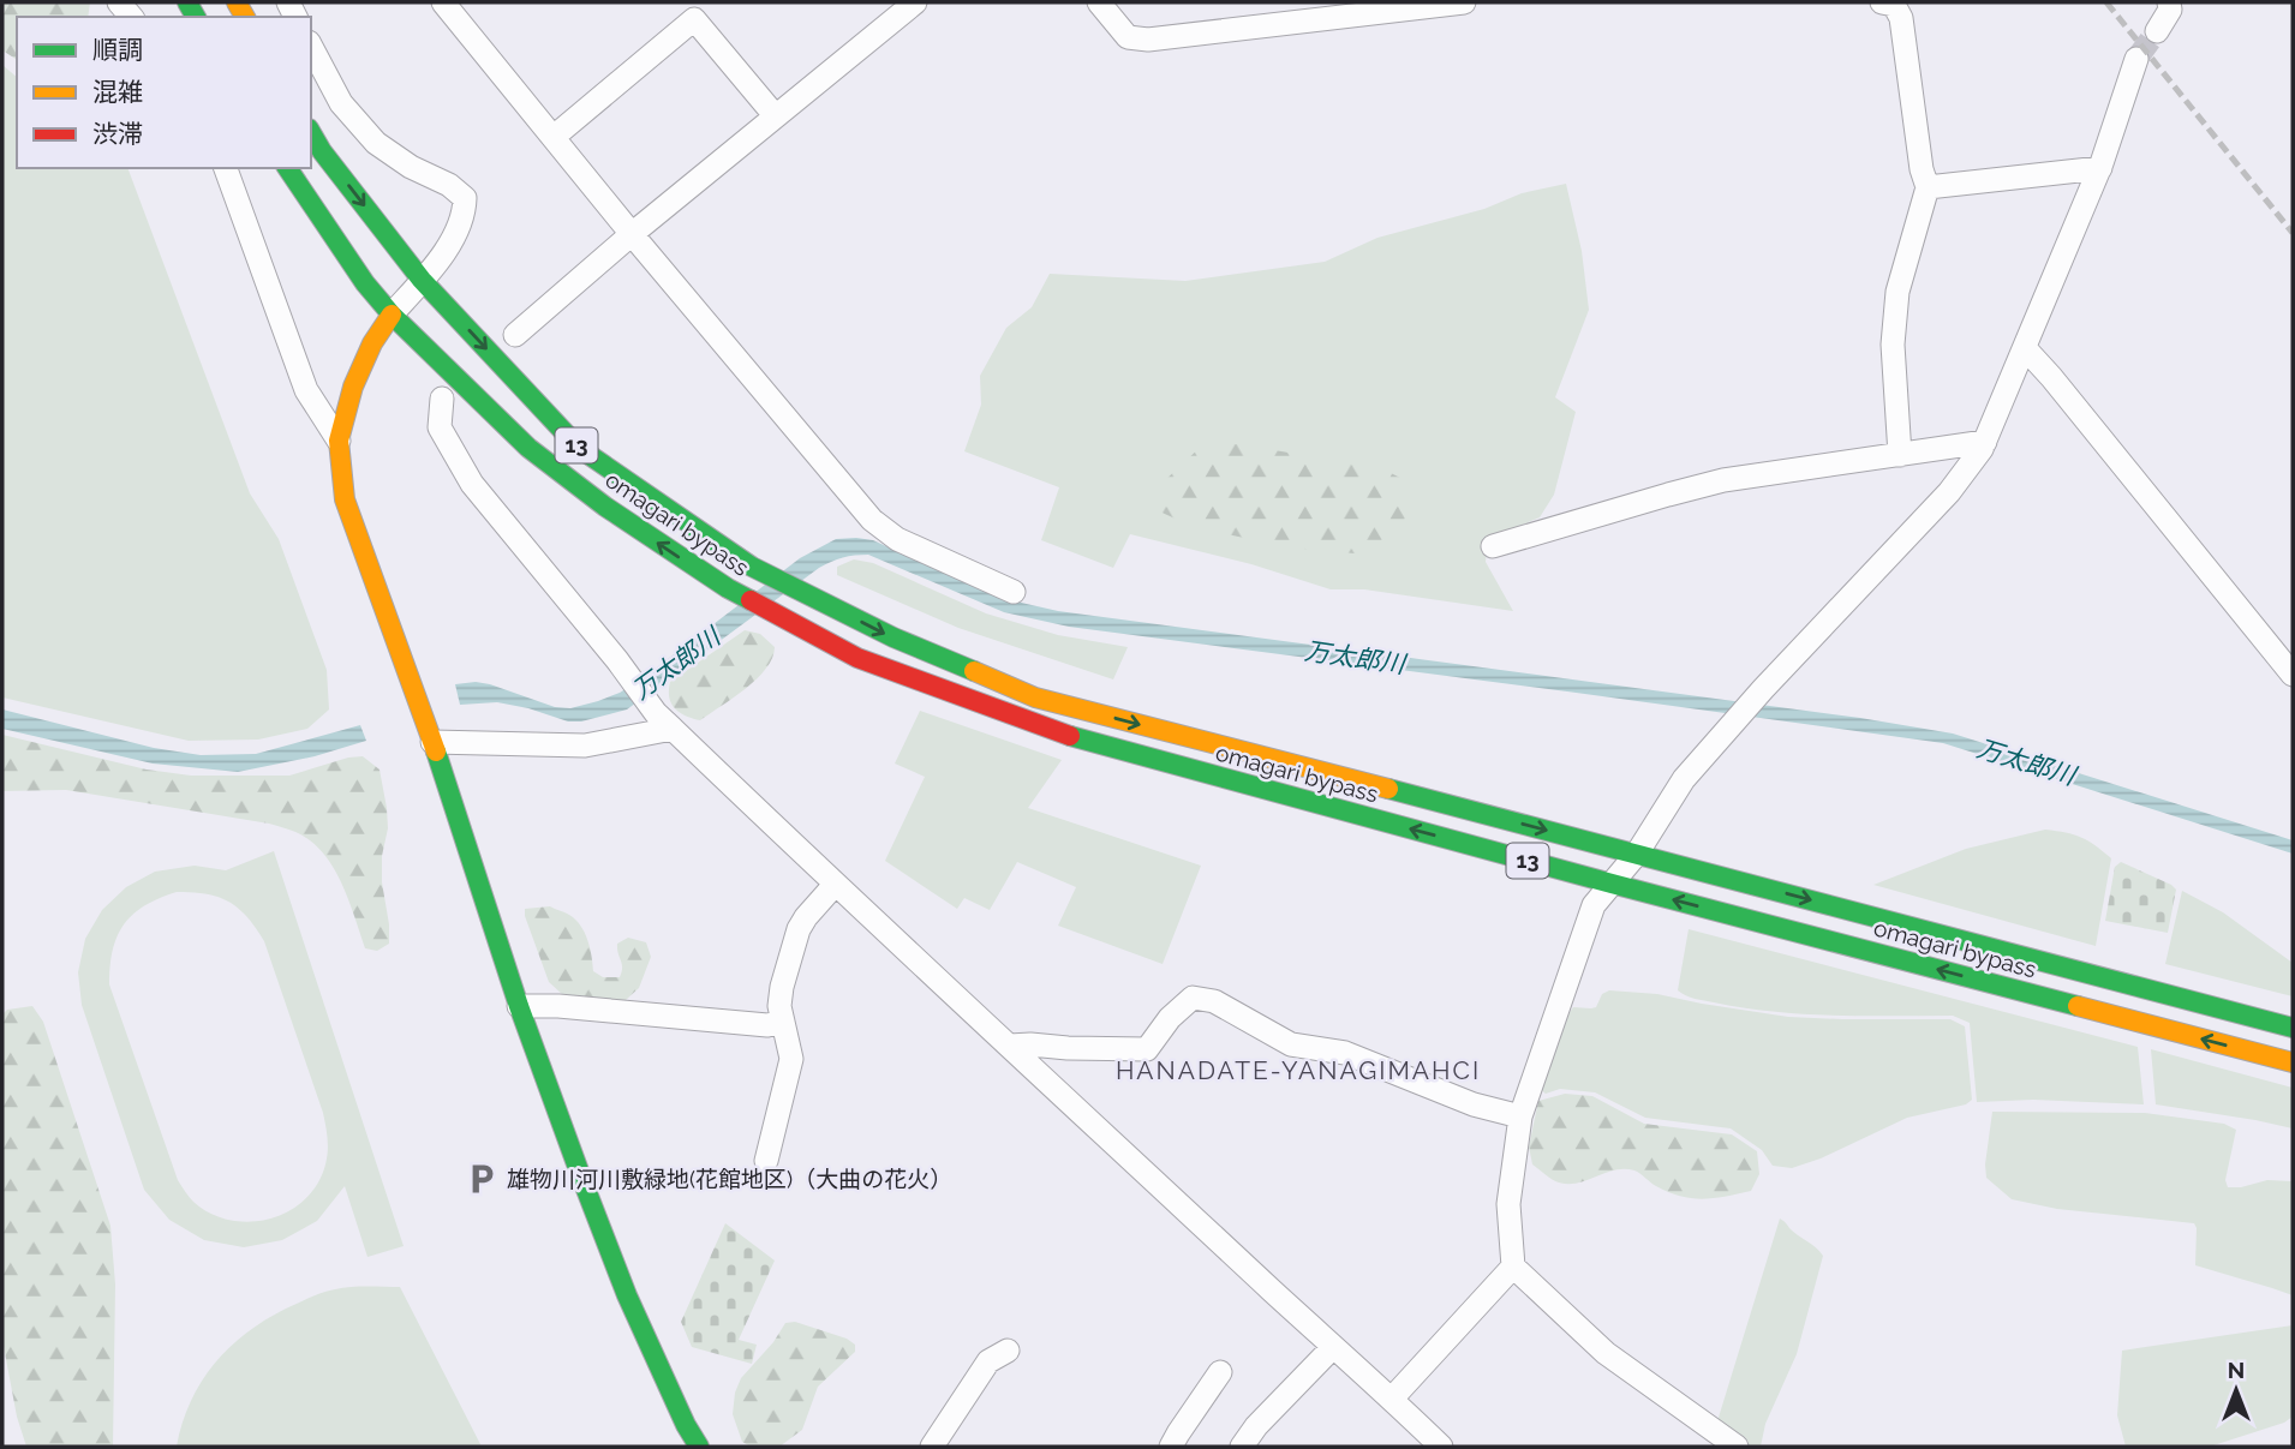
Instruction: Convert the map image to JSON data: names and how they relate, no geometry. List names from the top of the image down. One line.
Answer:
{"streets":{"main road":["13","omagari bypass"]},"crossings":[["13","omagari bypass"]],"districts":["HANADATE-YANAGIMAHCI"],"water":["万太郎川"],"places":{"parking":["雄物川河川敷緑地(花館地区)（大曲の花火）"]},"legend":["順調","混雑","渋滞"],"north":"top"}
